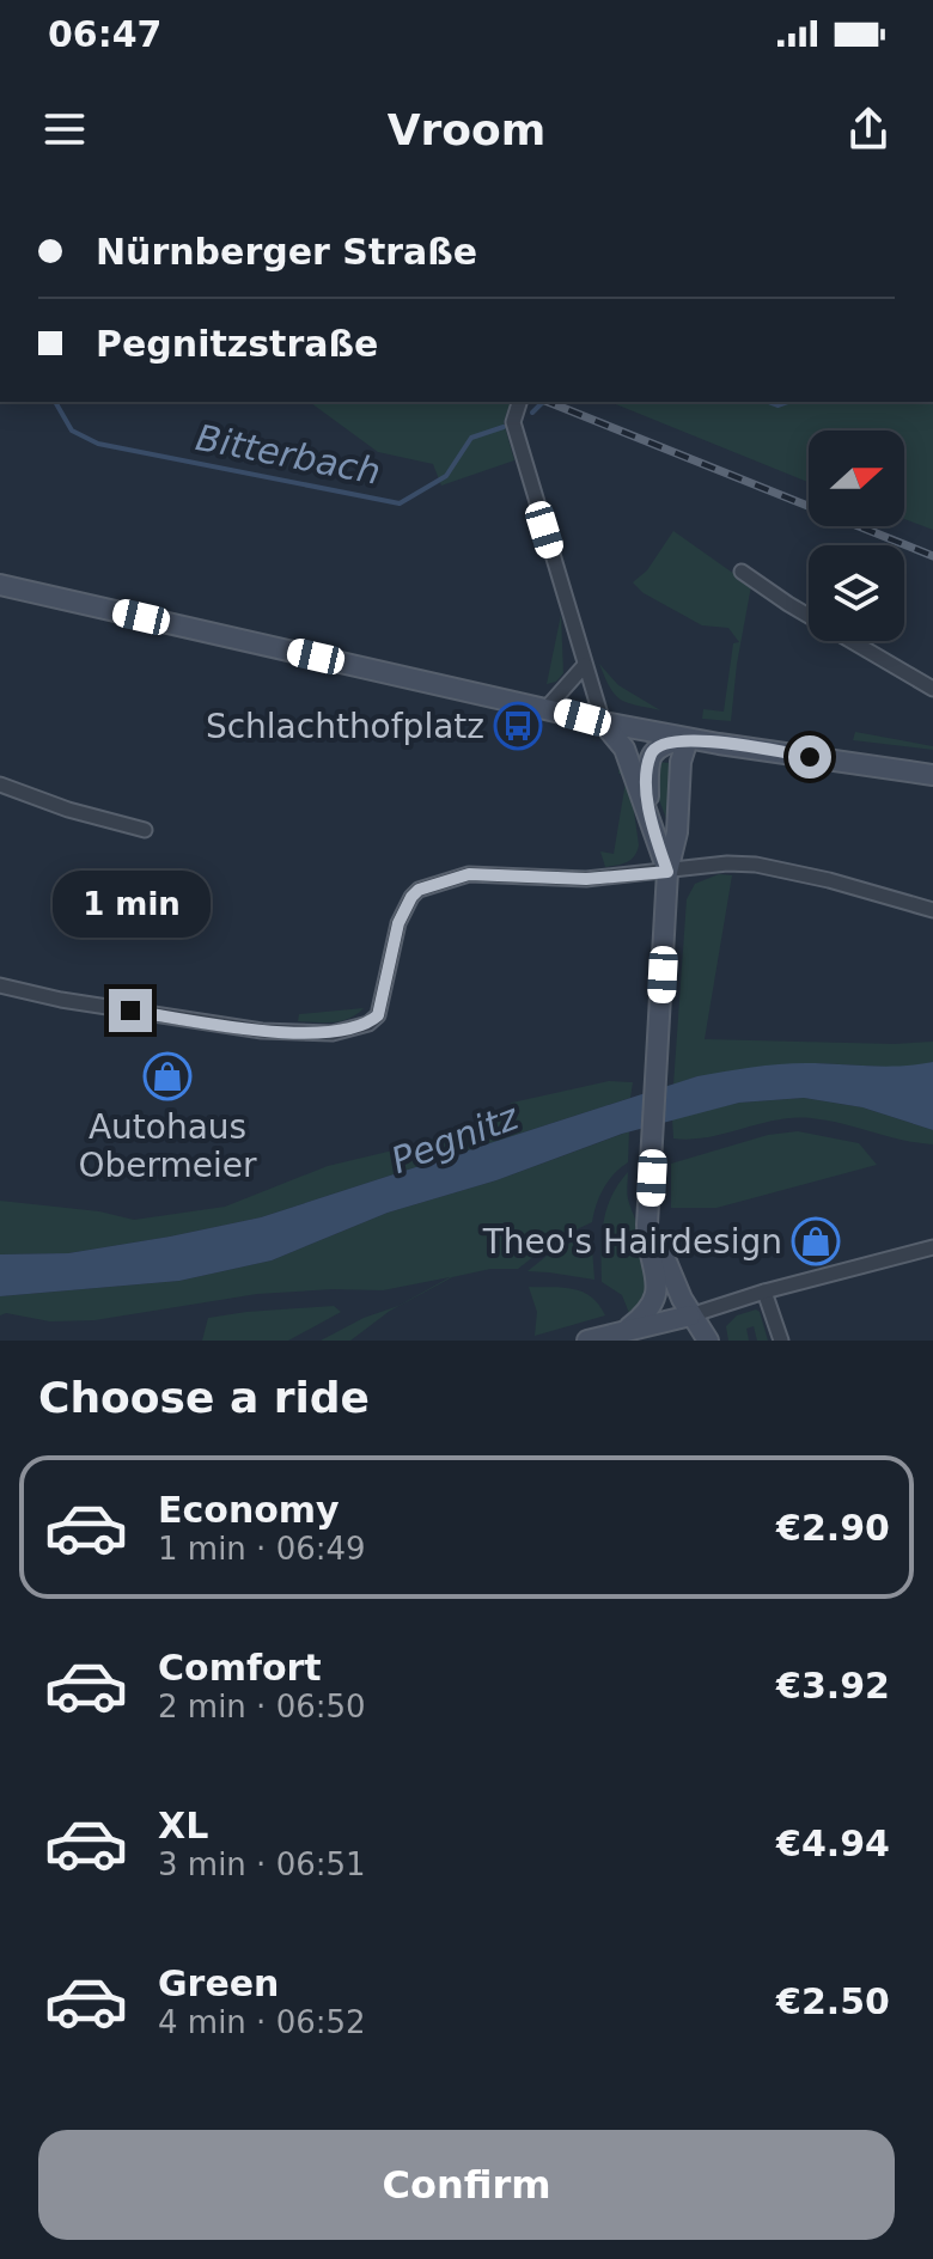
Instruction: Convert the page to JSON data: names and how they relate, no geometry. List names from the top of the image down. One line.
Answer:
{"water":["Bitterbach","Pegnitz"],"places":{"bus stop":["Schlachthofplatz"],"shop":["Autohaus Obermeier","Theo's Hairdesign"]},"north":"right","page":{"status":"06:47","header":"Vroom","banner":["Nürnberger Straße","Pegnitzstraße"],"bubble":"1 min","heading":"Choose a ride","list":[{"name":"Economy","note":"1 min · 06:49","value":"€2.90"},{"name":"Comfort","note":"2 min · 06:50","value":"€3.92"},{"name":"XL","note":"3 min · 06:51","value":"€4.94"},{"name":"Green","note":"4 min · 06:52","value":"€2.50"}],"buttons":"Confirm"}}
